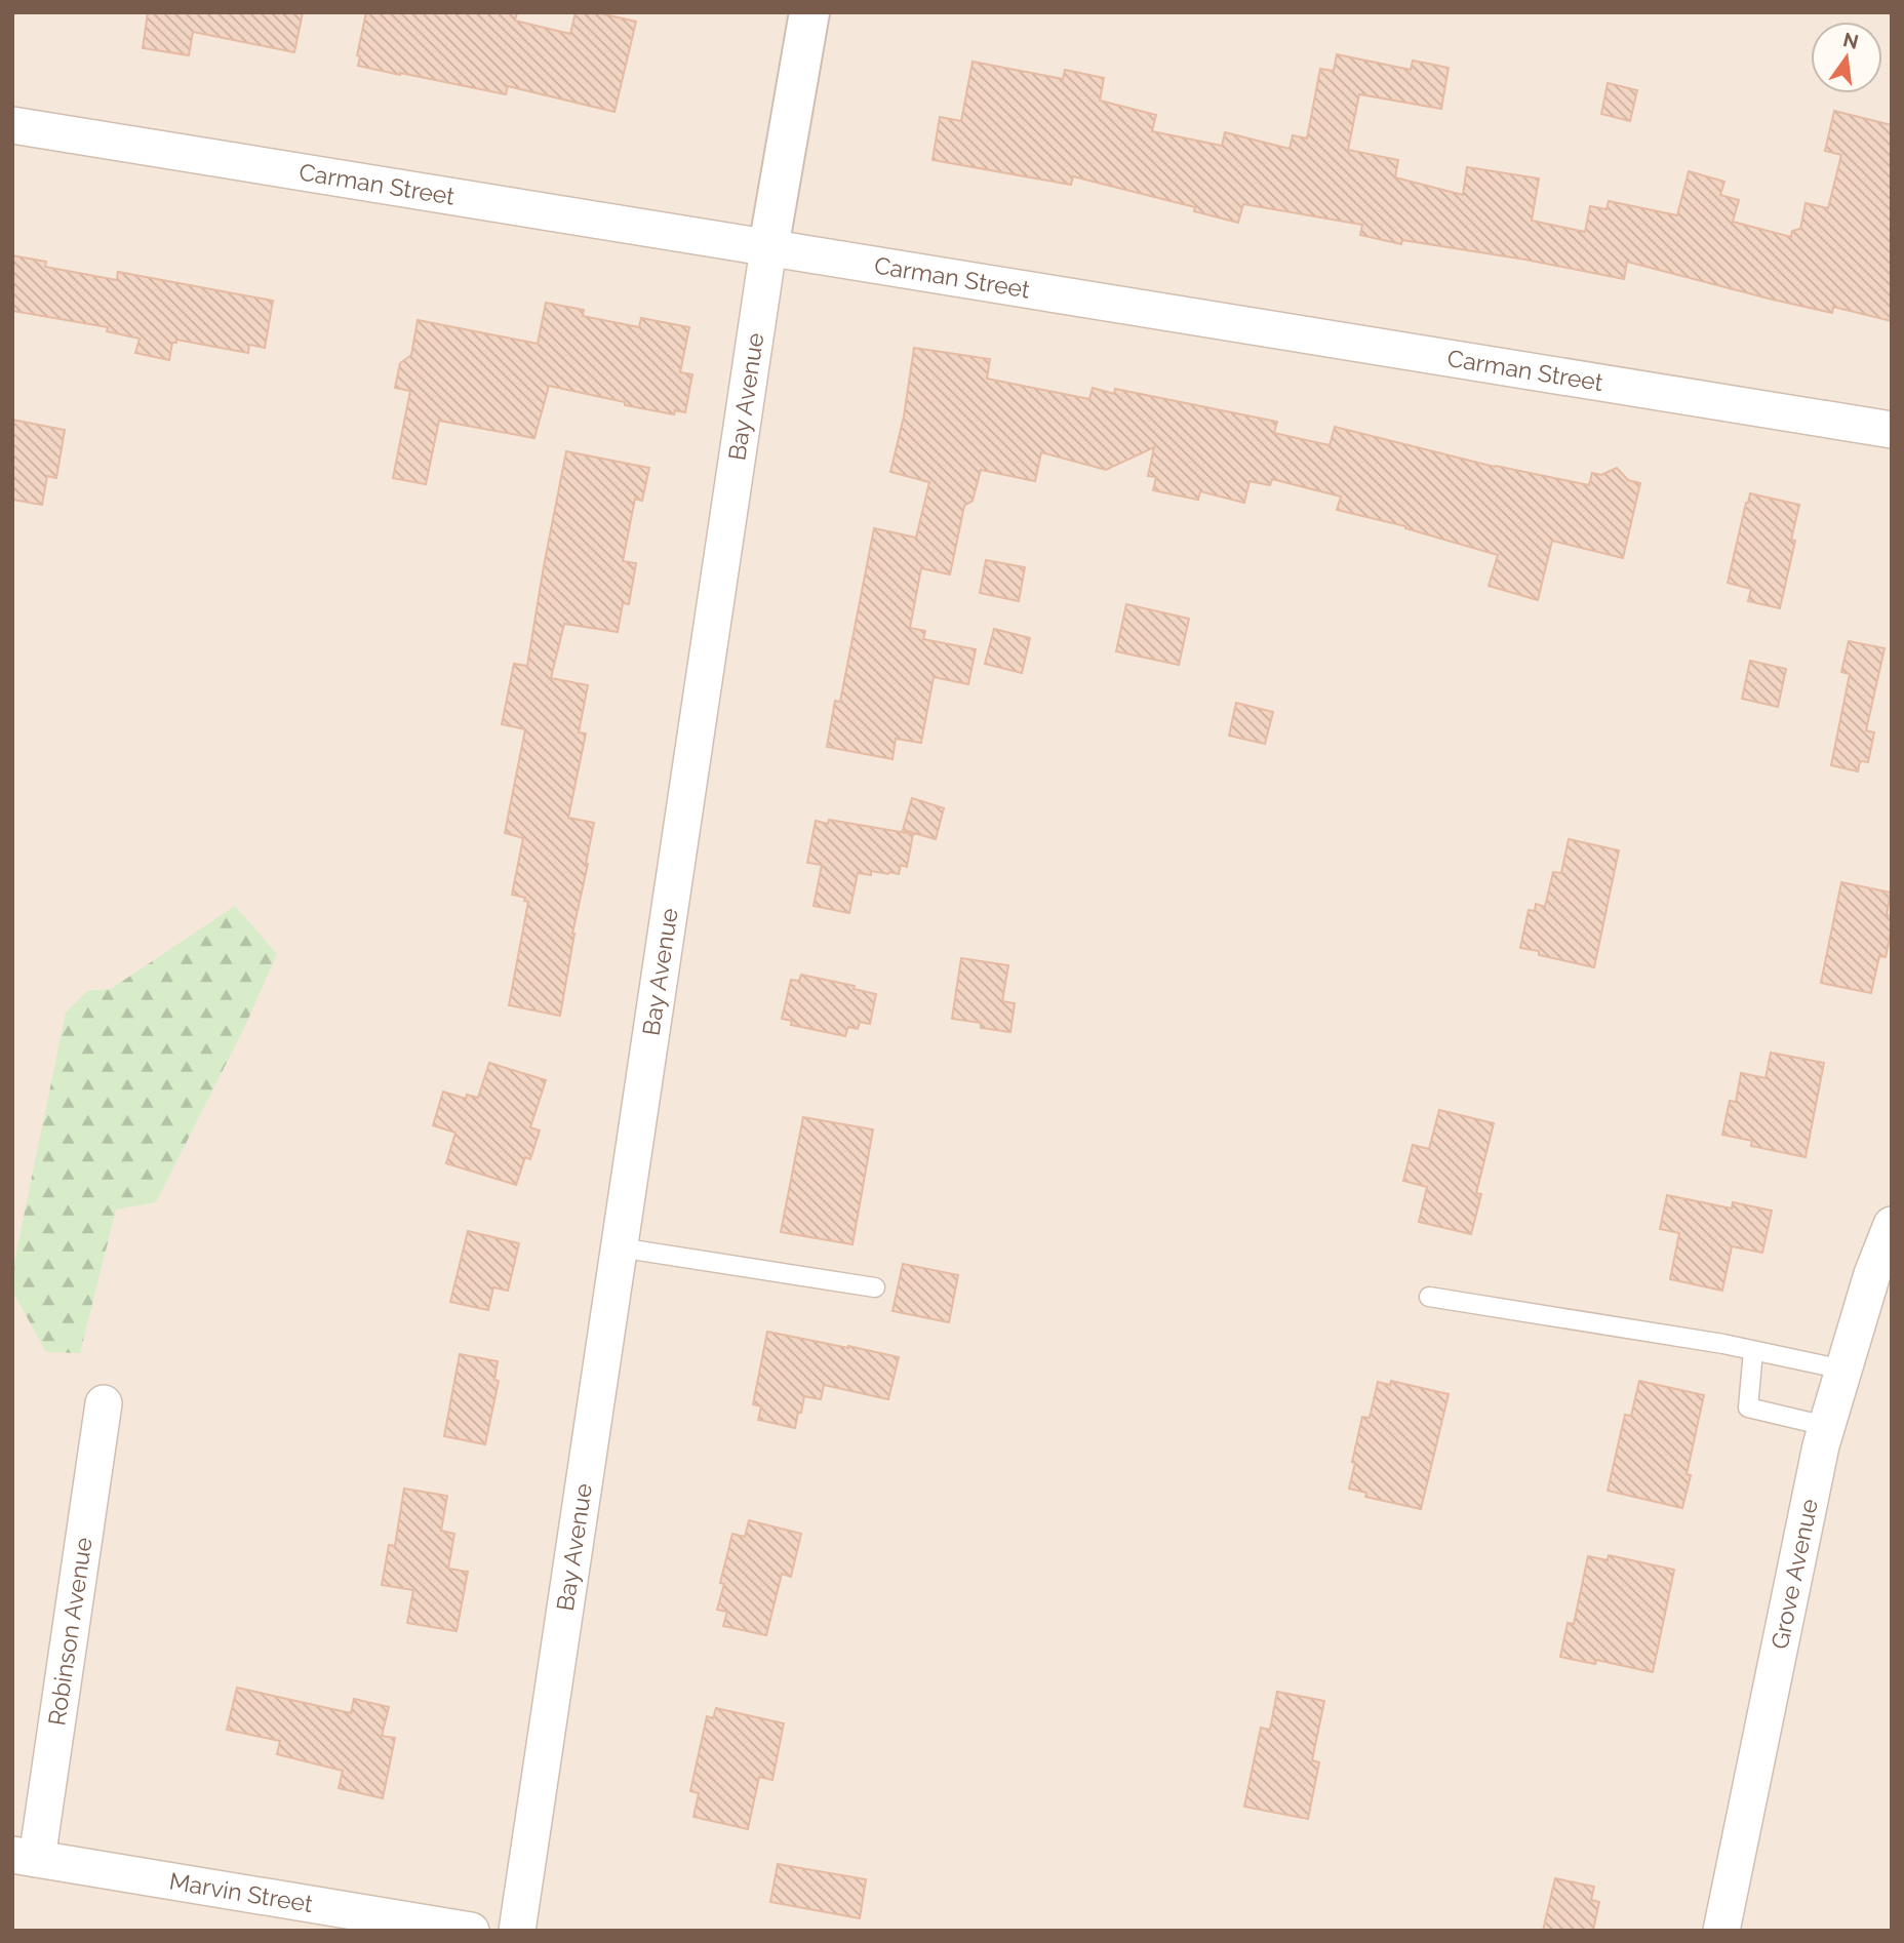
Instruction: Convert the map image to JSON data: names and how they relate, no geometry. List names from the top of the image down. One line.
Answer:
{"streets":{"street":["Carman Street","Bay Avenue","Grove Avenue","Robinson Avenue","Marvin Street"]},"crossings":[["Carman Street","Bay Avenue"],["Robinson Avenue","Marvin Street"]],"north":"top"}
